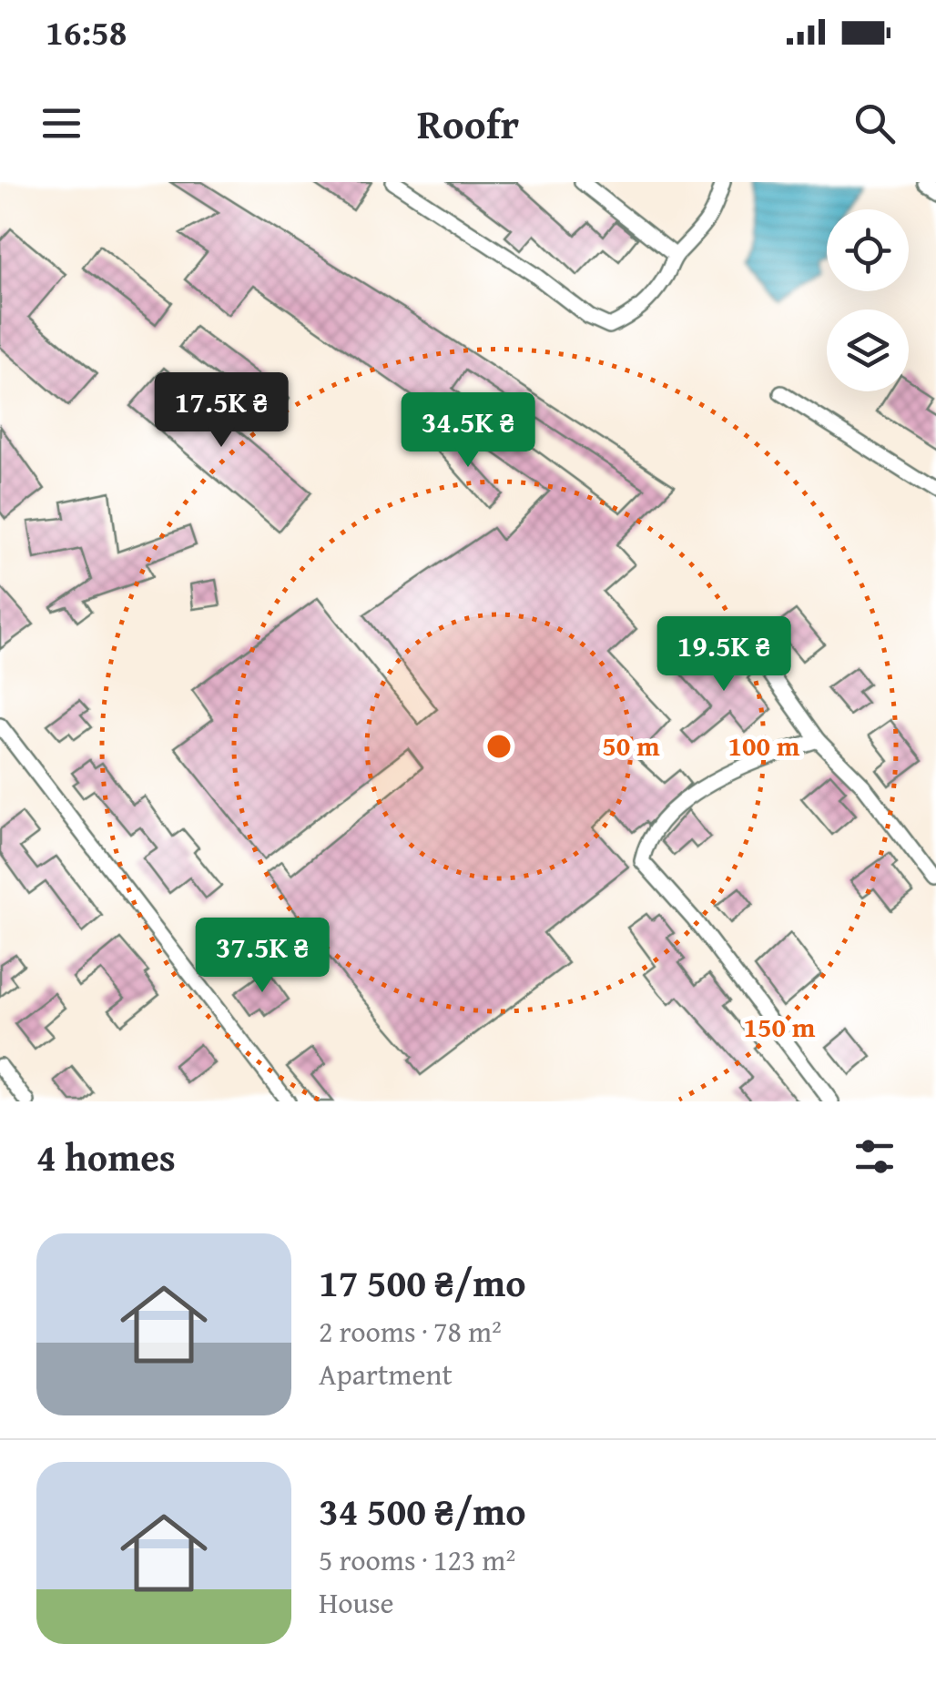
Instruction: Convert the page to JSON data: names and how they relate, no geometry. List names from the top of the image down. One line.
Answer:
{"page":{"status":"16:58","header":"Roofr","price":["17.5K ₴","34.5K ₴","19.5K ₴","37.5K ₴"],"heading":"4 homes","list":[{"name":"17 500 ₴/mo","note":"2 rooms · 78 m² · Apartment"},{"name":"34 500 ₴/mo","note":"5 rooms · 123 m² · House"}]},"rings":["50 m","100 m","150 m"]}
